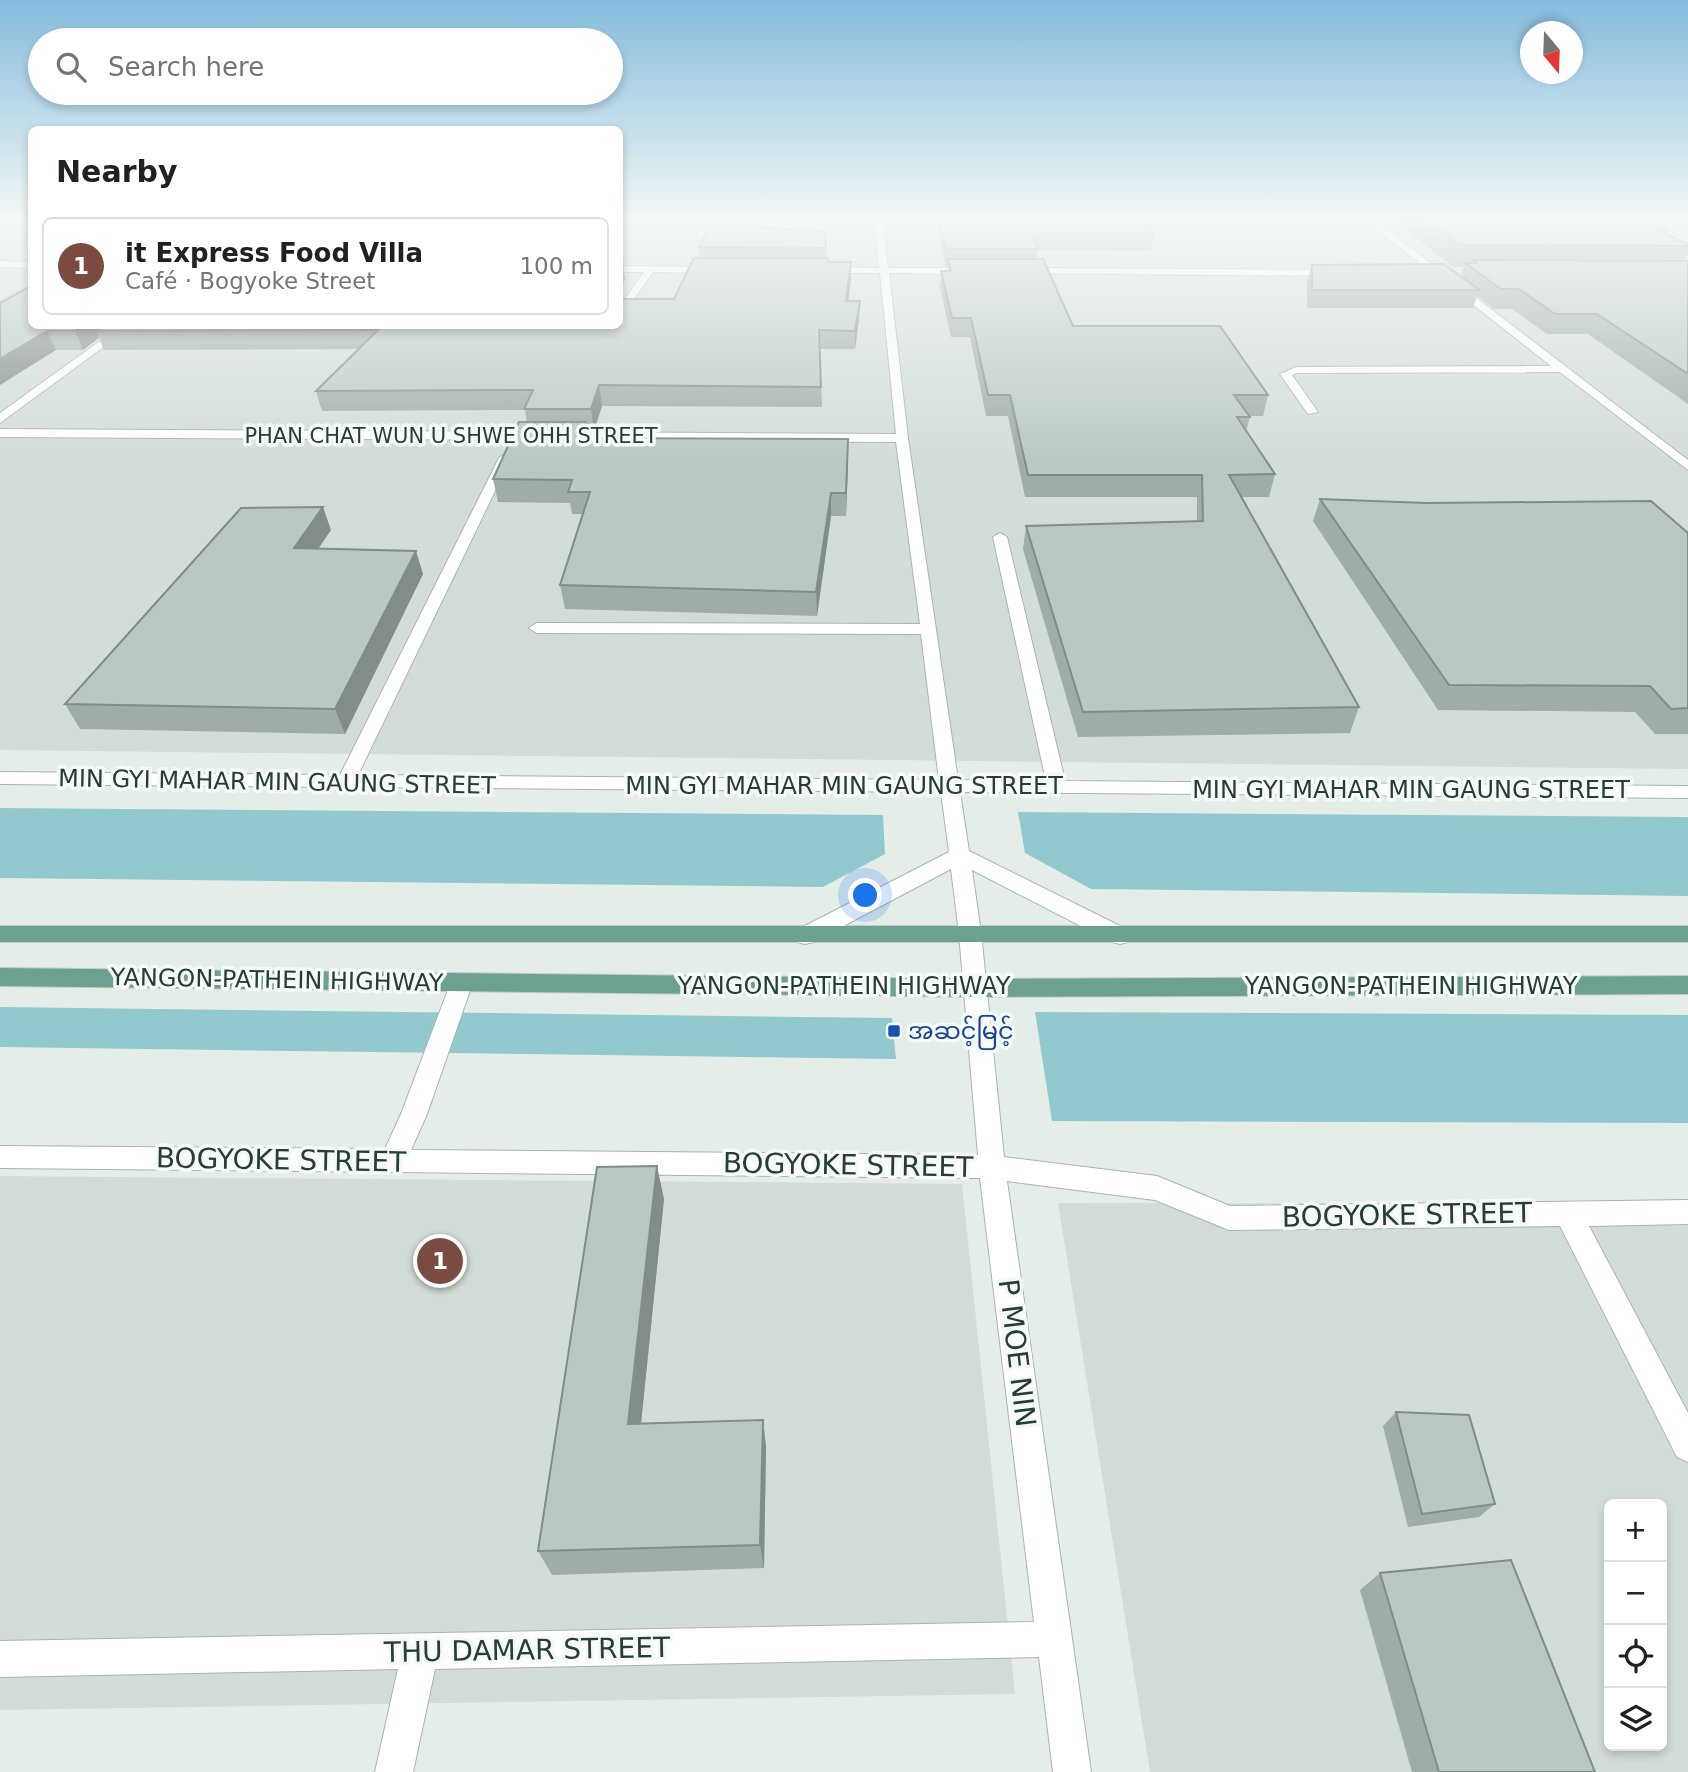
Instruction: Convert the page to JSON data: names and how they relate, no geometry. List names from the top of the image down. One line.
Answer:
{"streets":{"main road":["YANGON-PATHEIN HIGHWAY"],"street":["PHAN CHAT WUN U SHWE OHH STREET","MIN GYI MAHAR MIN GAUNG STREET","BOGYOKE STREET","P MOE NIN","THU DAMAR STREET"]},"crossings":[["PHAN CHAT WUN U SHWE OHH STREET","P MOE NIN"],["MIN GYI MAHAR MIN GAUNG STREET","P MOE NIN"],["YANGON-PATHEIN HIGHWAY","P MOE NIN"],["BOGYOKE STREET","P MOE NIN"],["P MOE NIN","THU DAMAR STREET"]],"places":{"transit":["အဆင့်မြင့်"]},"north":"bottom","page":{"search":"Search here","heading":"Nearby","list":[{"mark":"1","name":"it Express Food Villa","note":"Café · Bogyoke Street","value":"100 m"}],"pins":"1","map_buttons":["+","−"]}}
